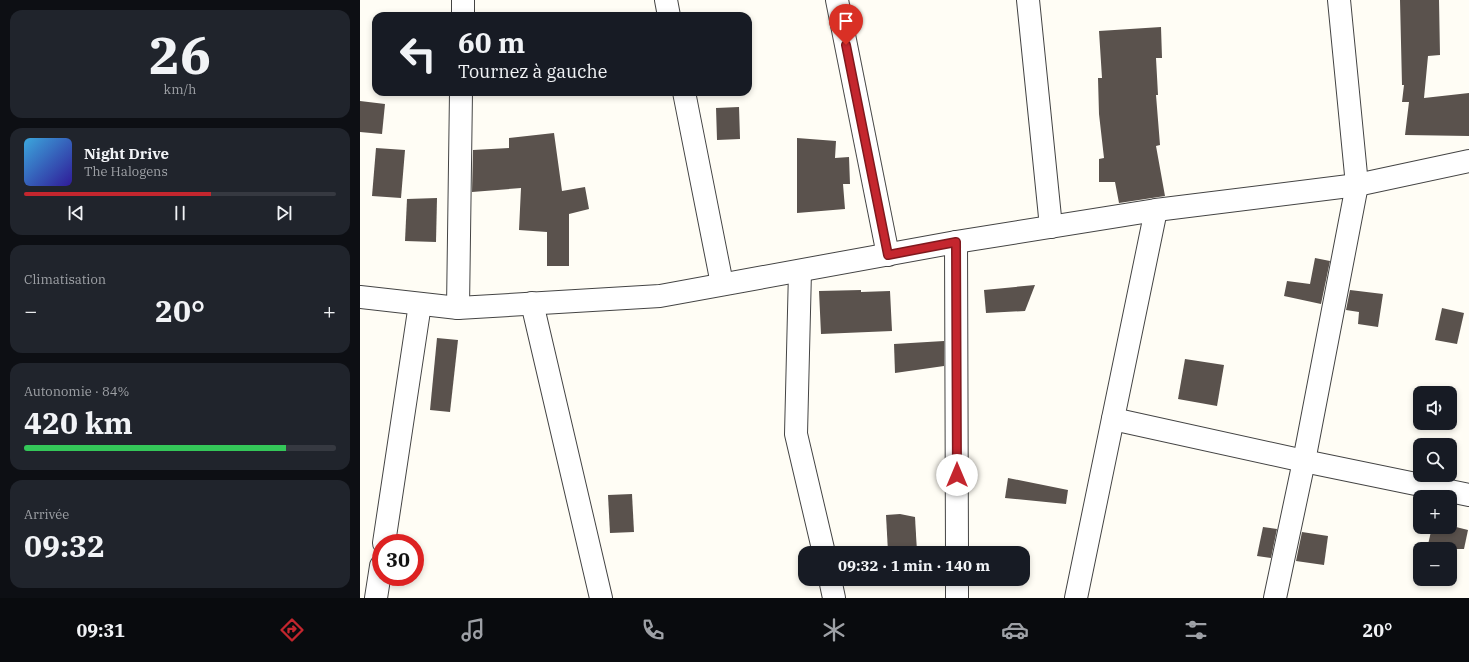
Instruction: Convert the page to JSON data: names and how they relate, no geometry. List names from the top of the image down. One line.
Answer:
{"page":{"tile":[["26","km/h"],"Climatisation",["Autonomie · 84%","420 km"],["Arrivée","09:32"]],"turn":["60 m","Tournez à gauche"],"song":["Night Drive","The Halogens"],"heat":["−","20°","+"],"map_buttons":["+","−"],"limit":"30","trip":"09:32 · 1 min · 140 m","tabs":["09:31","20°"]}}
